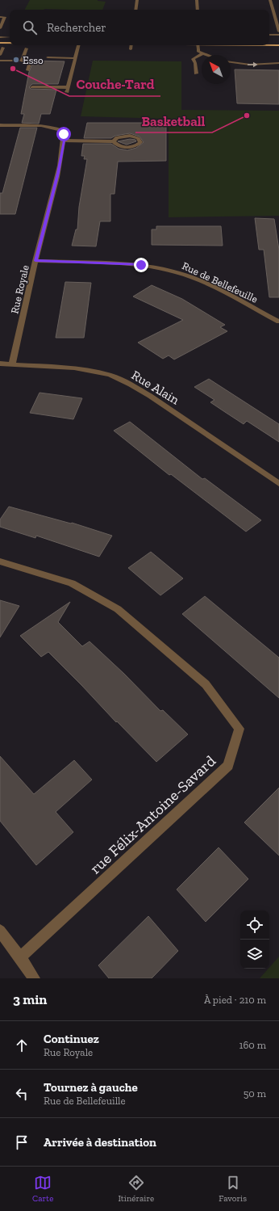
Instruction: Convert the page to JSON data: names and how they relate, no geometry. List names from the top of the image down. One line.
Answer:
{"streets":{"street":["Rue de Bellefeuille","Rue Royale","Rue Alain","rue Félix-Antoine-Savard"]},"crossings":[["Rue de Bellefeuille","Rue Royale"],["Rue Royale","Rue Alain"]],"places":["Esso","Couche-Tard","Basketball"],"north":"top left","page":{"search":"Rechercher","heading":["3 min","À pied · 210 m"],"list":[["Continuez","Rue Royale","160 m"],["Tournez à gauche","Rue de Bellefeuille","50 m"],"Arrivée à destination"],"nav":["Carte","Itinéraire","Favoris"]}}
